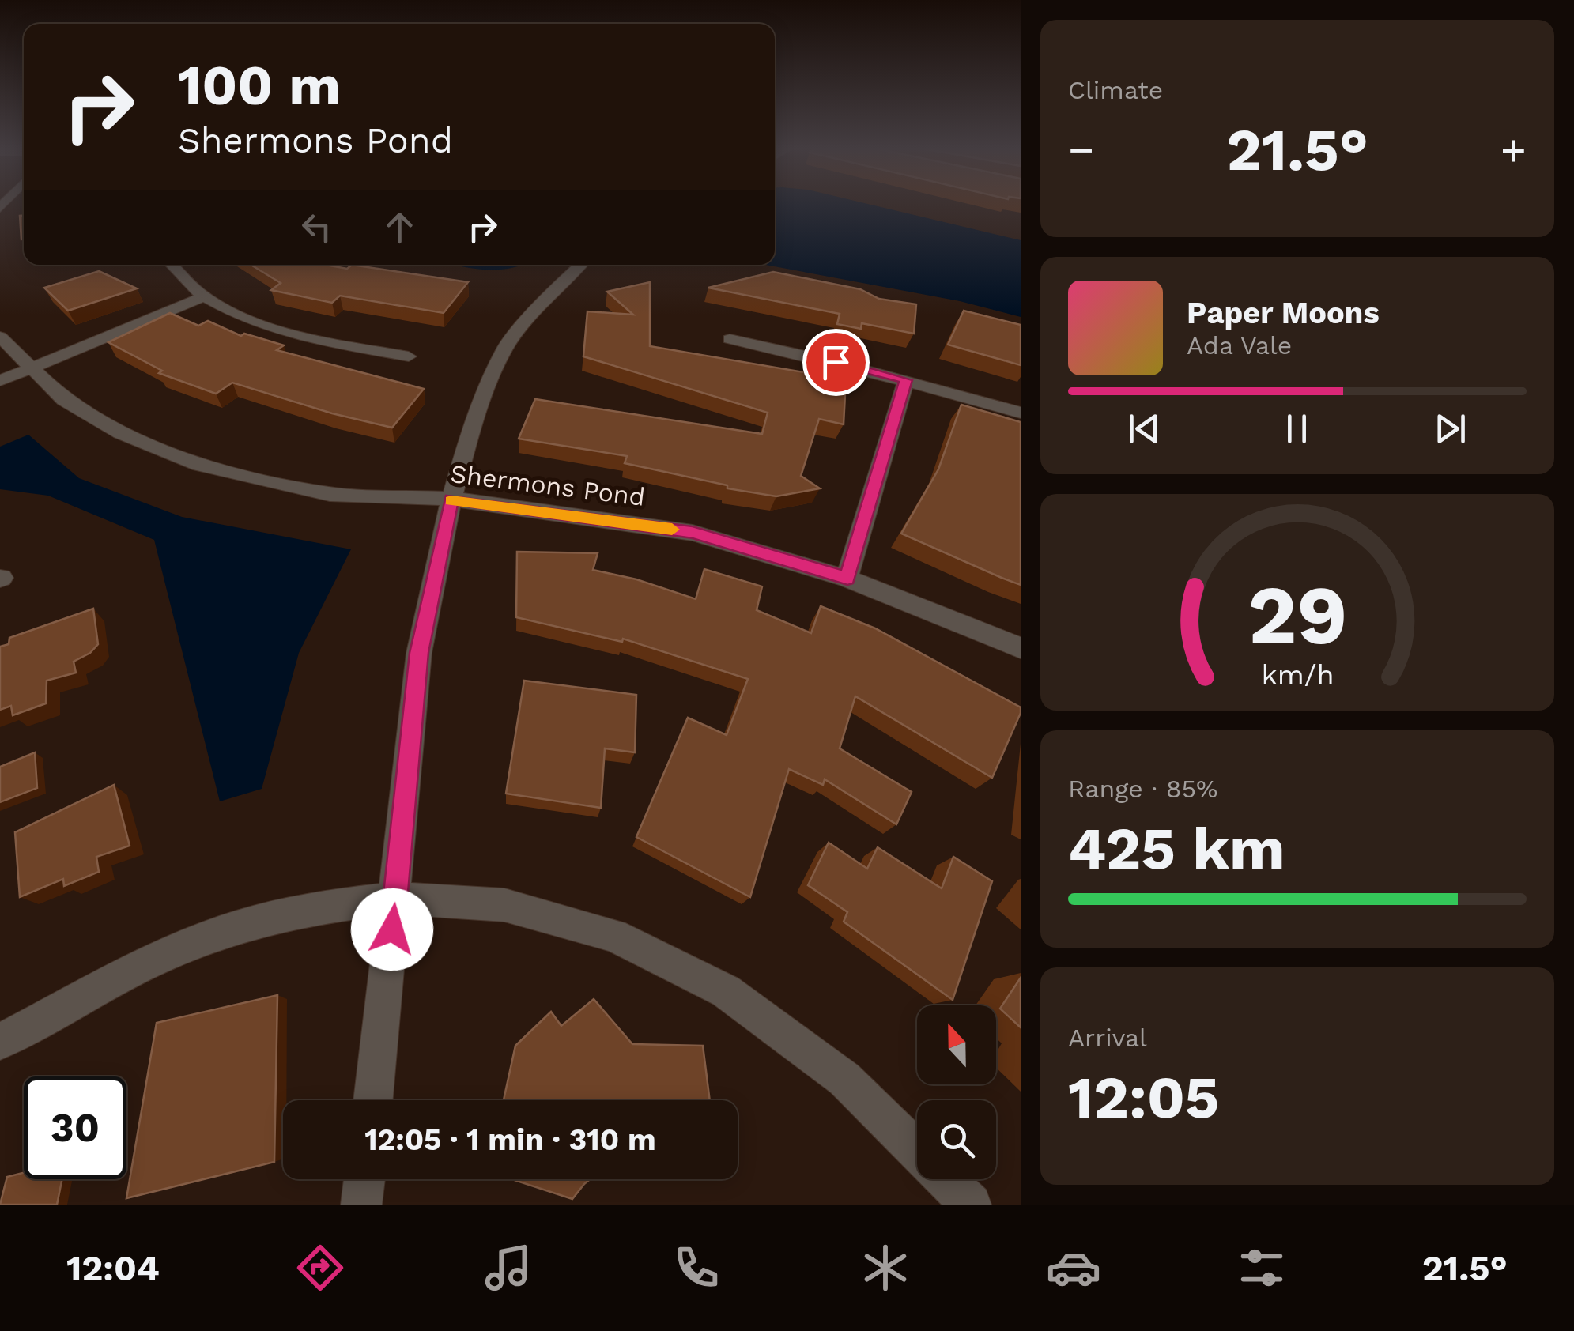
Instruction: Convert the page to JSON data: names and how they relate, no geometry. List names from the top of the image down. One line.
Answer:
{"streets":{"street":["Shermons Pond"]},"north":"top","page":{"tile":["Climate",["Range · 85%","425 km"],["Arrival","12:05"]],"turn":["100 m","Shermons Pond"],"heat":["−","21.5°","+"],"song":["Paper Moons","Ada Vale"],"limit":"30","trip":"12:05 · 1 min · 310 m","tabs":["12:04","21.5°"],"gauge":["29","km/h"]}}
